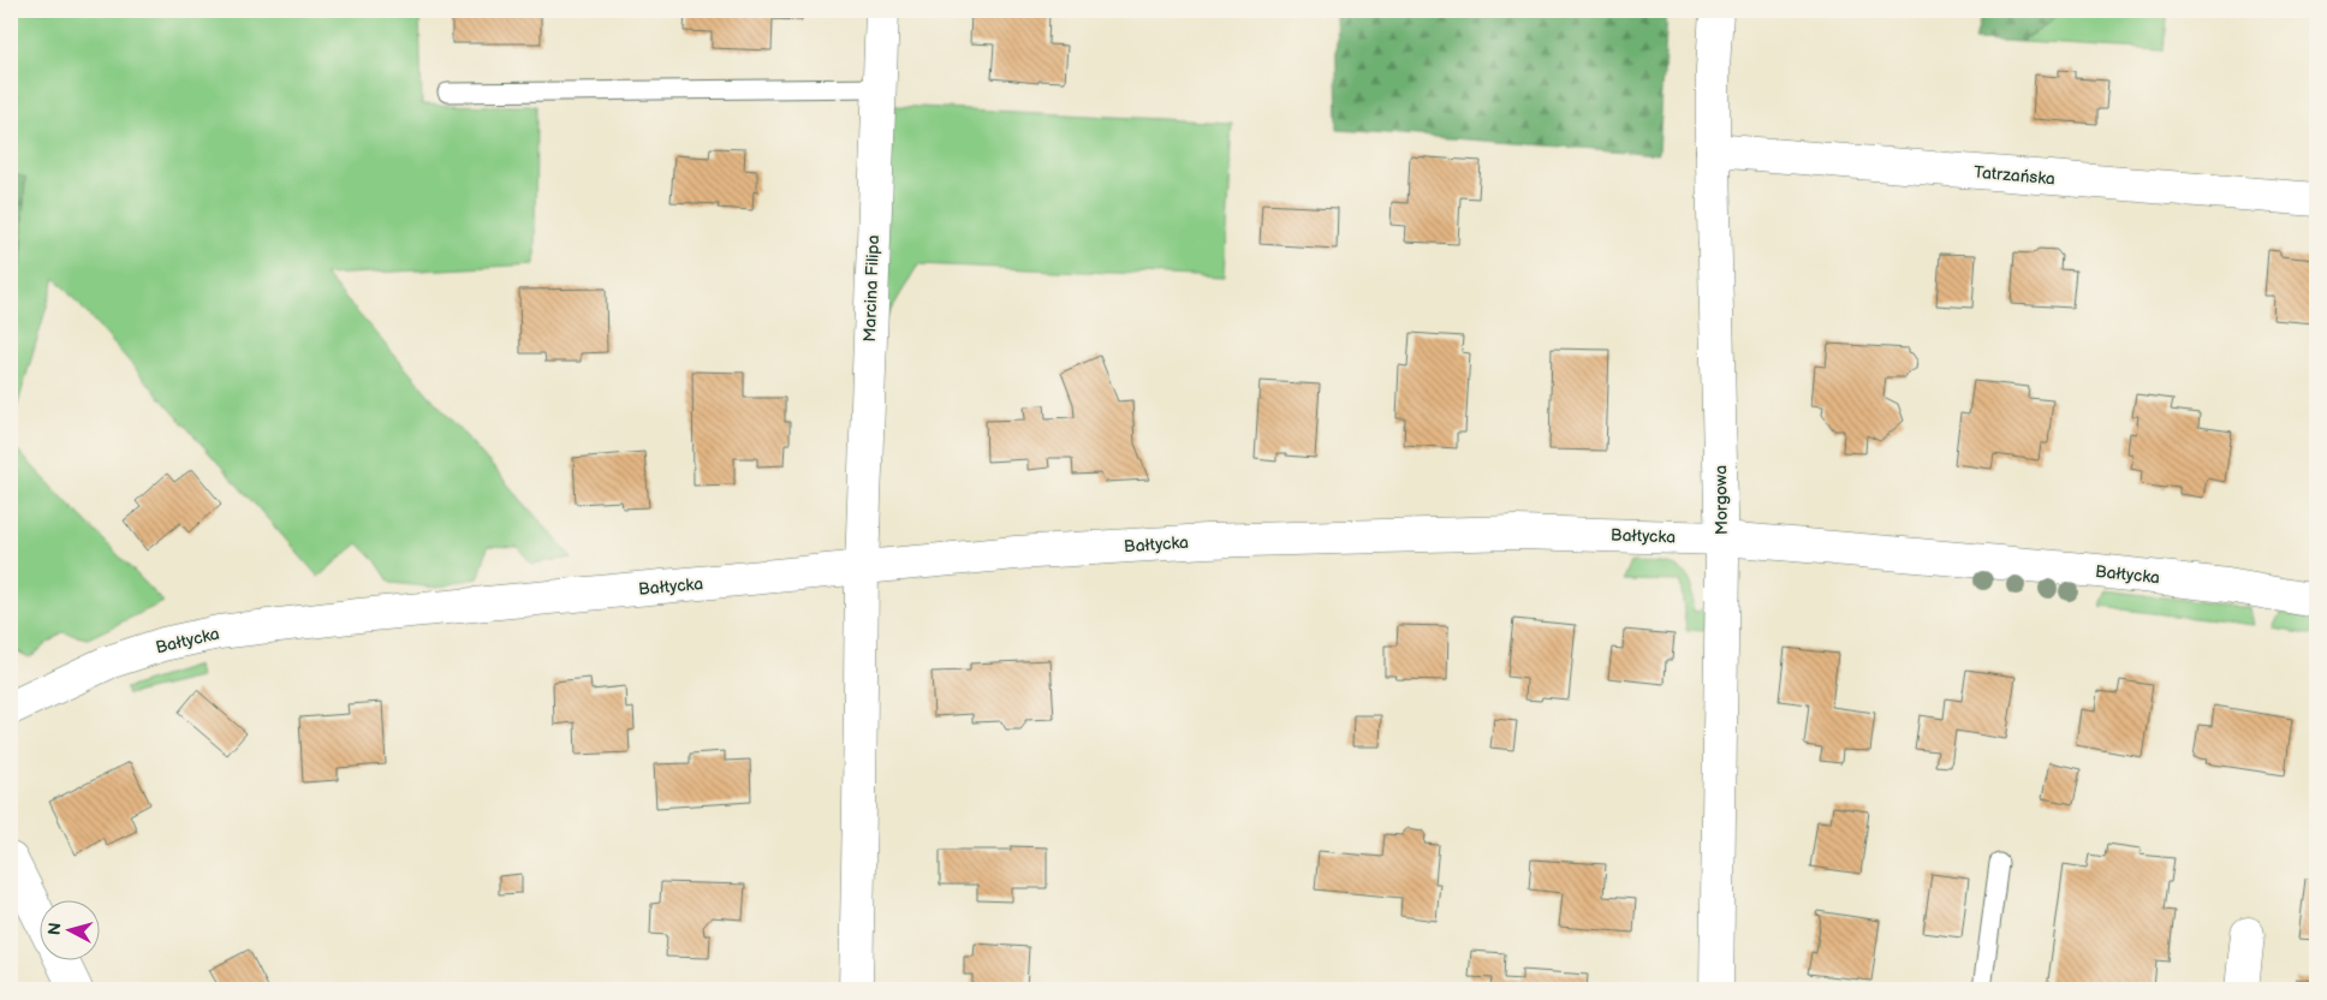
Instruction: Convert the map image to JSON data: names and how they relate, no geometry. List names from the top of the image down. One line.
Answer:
{"streets":{"street":["Tatrzańska","Marcina Filipa","Morgowa","Bałtycka"]},"crossings":[["Tatrzańska","Morgowa"],["Marcina Filipa","Bałtycka"],["Morgowa","Bałtycka"]],"north":"left"}
